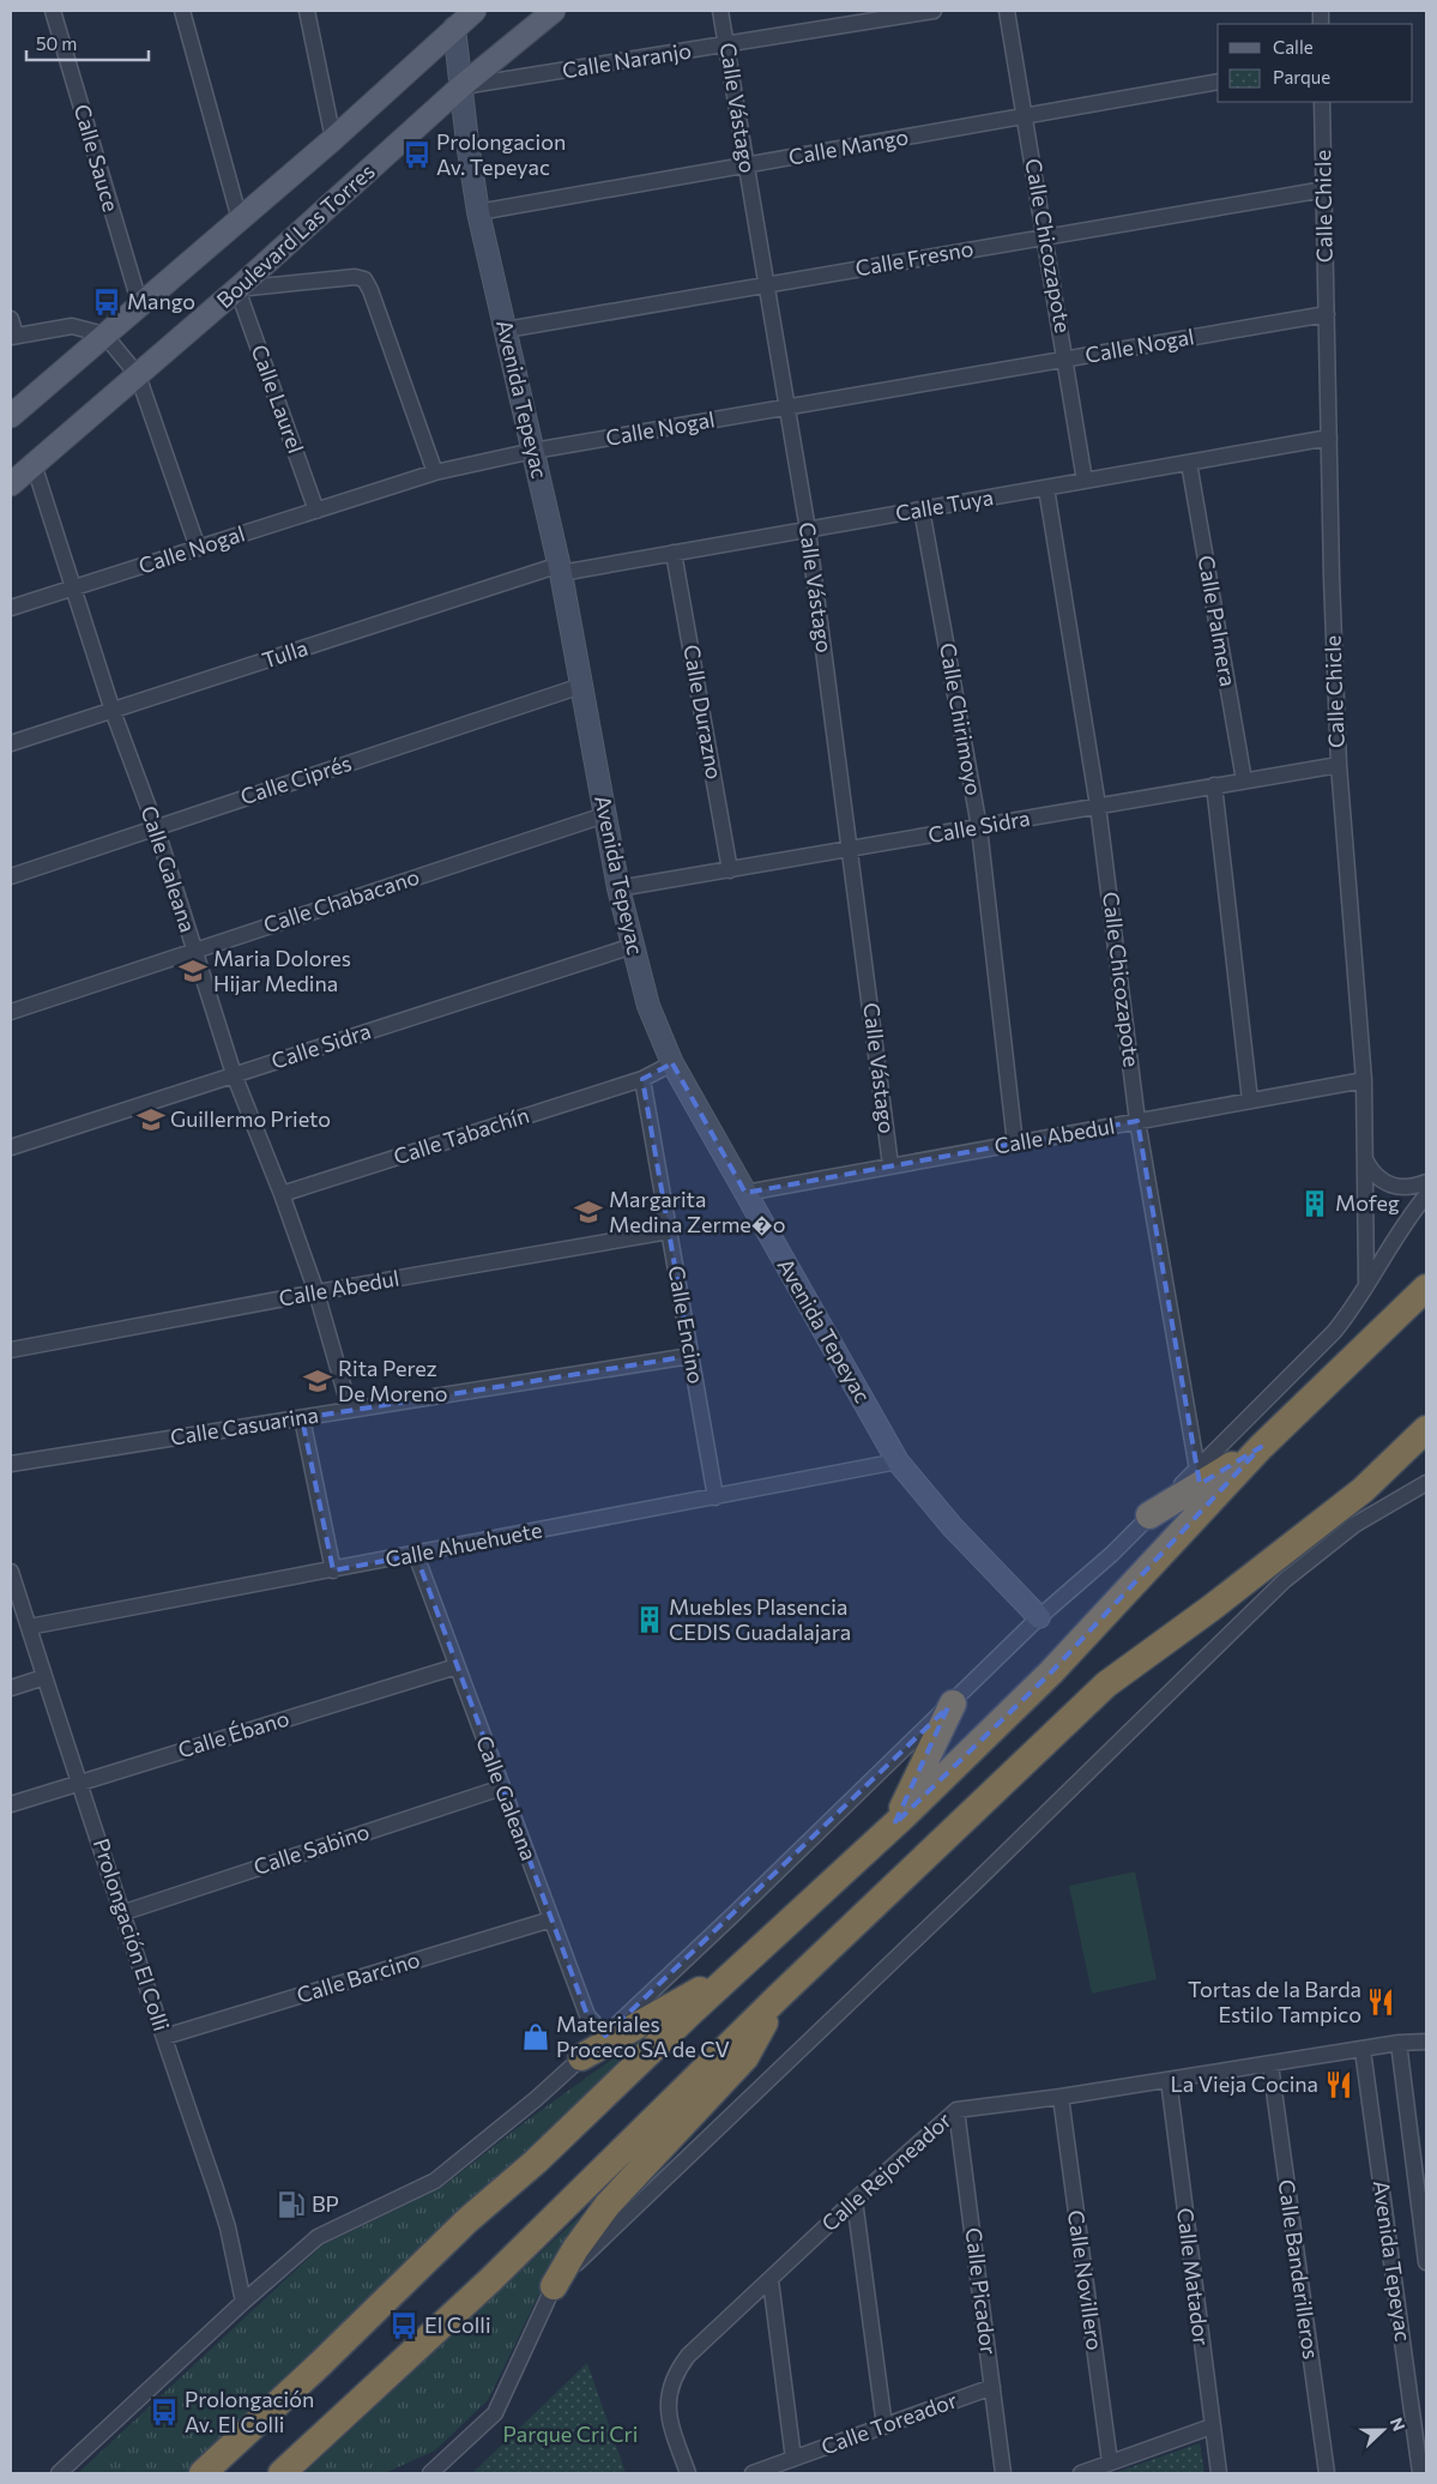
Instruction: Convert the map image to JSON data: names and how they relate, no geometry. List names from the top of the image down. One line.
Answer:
{"streets":{"main road":["Boulevard Las Torres"],"street":["Calle Naranjo","Calle Vástago","Calle Mango","Calle Sauce","Calle Chicle","Calle Chicozapote","Calle Fresno","Calle Nogal","Calle Laurel","Avenida Tepeyac","Calle Tuya","Calle Palmera","Tulla","Calle Durazno","Calle Chirimoyo","Calle Ciprés","Calle Sidra","Calle Galeana","Calle Chabacano","Calle Tabachín","Calle Abedul","Calle Encino","Calle Casuarina","Calle Ahuehuete","Calle Ébano","Calle Sabino","Prolongación El Colli","Calle Barcino","Calle Rejoneador","Calle Banderilleros","Calle Matador","Calle Novillero","Calle Picador","Calle Toreador"]},"crossings":[["Calle Naranjo","Calle Vástago"],["Calle Naranjo","Boulevard Las Torres"],["Calle Naranjo","Avenida Tepeyac"],["Calle Vástago","Calle Mango"],["Calle Vástago","Calle Fresno"],["Calle Vástago","Calle Nogal"],["Calle Vástago","Calle Tuya"],["Calle Vástago","Calle Sidra"],["Calle Vástago","Calle Abedul"],["Calle Mango","Calle Chicozapote"],["Calle Mango","Avenida Tepeyac"],["Calle Chicle","Calle Fresno"],["Calle Chicle","Calle Nogal"],["Calle Chicle","Calle Tuya"],["Calle Chicle","Calle Sidra"],["Calle Chicle","Calle Abedul"],["Boulevard Las Torres","Calle Laurel"],["Boulevard Las Torres","Avenida Tepeyac"],["Boulevard Las Torres","Calle Galeana"],["Calle Chicozapote","Calle Fresno"],["Calle Chicozapote","Calle Nogal"],["Calle Chicozapote","Calle Tuya"],["Calle Chicozapote","Calle Sidra"],["Calle Chicozapote","Calle Abedul"],["Calle Fresno","Avenida Tepeyac"],["Calle Nogal","Calle Laurel"],["Calle Nogal","Avenida Tepeyac"],["Calle Nogal","Calle Galeana"],["Avenida Tepeyac","Calle Tuya"],["Avenida Tepeyac","Tulla"],["Avenida Tepeyac","Calle Ciprés"],["Avenida Tepeyac","Calle Sidra"],["Avenida Tepeyac","Calle Chabacano"],["Avenida Tepeyac","Calle Abedul"],["Avenida Tepeyac","Calle Ahuehuete"],["Avenida Tepeyac","Calle Rejoneador"],["Calle Tuya","Calle Palmera"],["Calle Tuya","Tulla"],["Calle Tuya","Calle Durazno"],["Calle Tuya","Calle Chirimoyo"],["Calle Palmera","Calle Sidra"],["Tulla","Calle Galeana"],["Calle Durazno","Calle Sidra"],["Calle Chirimoyo","Calle Sidra"],["Calle Chirimoyo","Calle Abedul"],["Calle Ciprés","Calle Galeana"],["Calle Sidra","Calle Galeana"],["Calle Galeana","Calle Chabacano"],["Calle Galeana","Calle Tabachín"],["Calle Galeana","Calle Abedul"],["Calle Galeana","Calle Casuarina"],["Calle Galeana","Calle Ahuehuete"],["Calle Galeana","Calle Ébano"],["Calle Galeana","Calle Sabino"],["Calle Galeana","Calle Barcino"],["Calle Tabachín","Calle Encino"],["Calle Abedul","Calle Encino"],["Calle Encino","Calle Casuarina"],["Calle Encino","Calle Ahuehuete"],["Calle Ahuehuete","Prolongación El Colli"],["Calle Ébano","Prolongación El Colli"],["Calle Sabino","Prolongación El Colli"],["Prolongación El Colli","Calle Barcino"],["Calle Rejoneador","Calle Banderilleros"],["Calle Rejoneador","Calle Matador"],["Calle Rejoneador","Calle Novillero"],["Calle Rejoneador","Calle Picador"],["Calle Picador","Calle Toreador"]],"parks":["Parque Cri Cri"],"places":{"bus stop":["Prolongacion Av. Tepeyac","Mango","El Colli","Prolongación Av. El Colli"],"school or university":["Maria Dolores Hijar Medina","Guillermo Prieto","Margarita Medina Zerme�o","Rita Perez De Moreno"],"building":["Mofeg","Muebles Plasencia CEDIS Guadalajara"],"restaurant":["Tortas de la Barda Estilo Tampico","La Vieja Cocina"],"shop":["Materiales Proceco SA de CV"],"fuel station":["BP"]},"legend":["Calle","Parque"],"scale_bar":"50 m","north":"right"}
